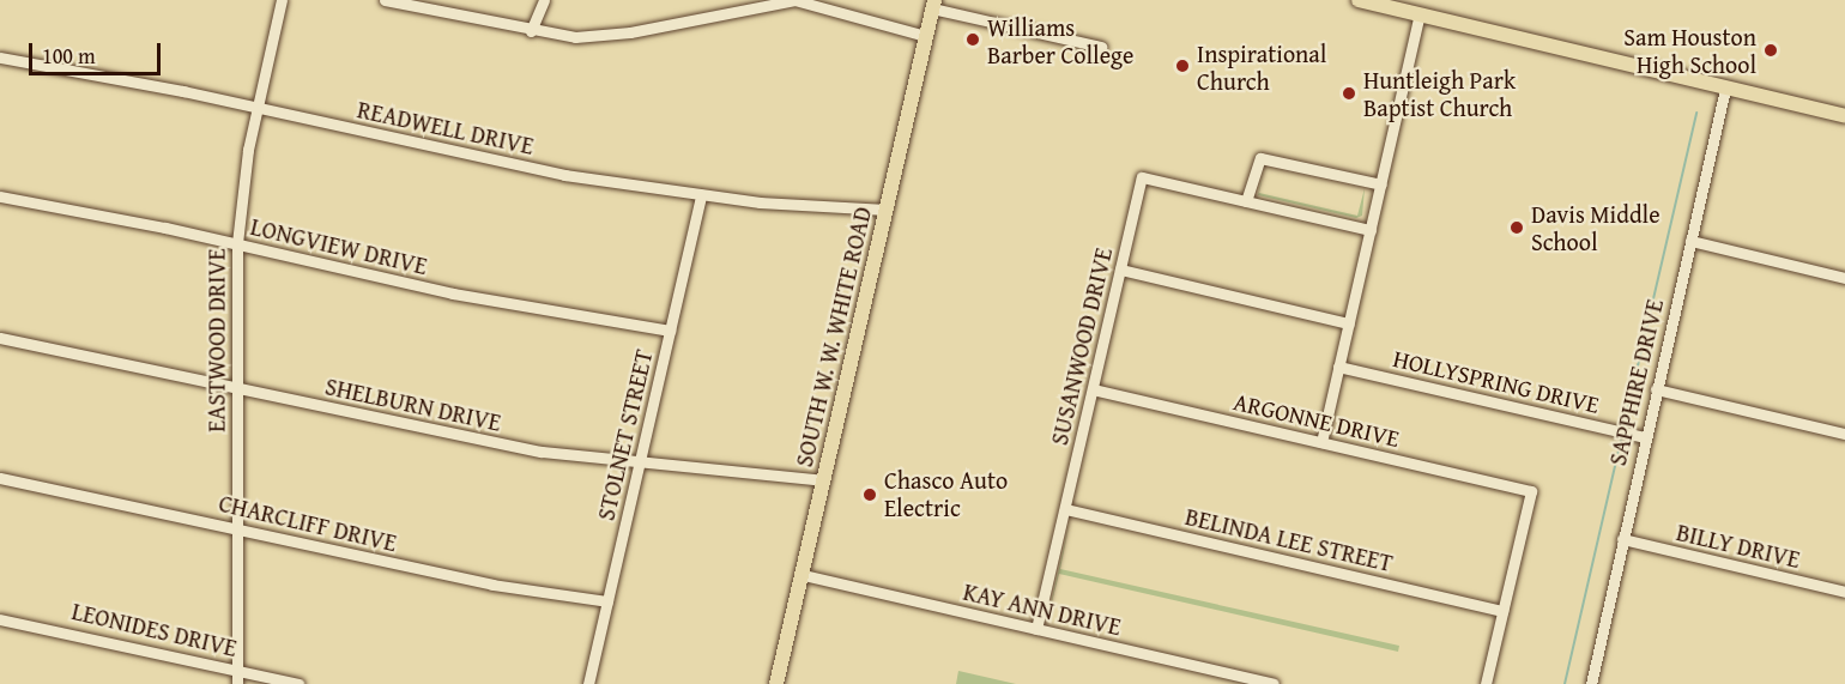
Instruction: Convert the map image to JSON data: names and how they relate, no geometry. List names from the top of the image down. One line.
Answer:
{"streets":{"main road":["SOUTH W. W. WHITE ROAD"],"street":["READWELL DRIVE","LONGVIEW DRIVE","EASTWOOD DRIVE","SUSANWOOD DRIVE","HOLLYSPRING DRIVE","SAPPHIRE DRIVE","SHELBURN DRIVE","ARGONNE DRIVE","STOLNET STREET","CHARCLIFF DRIVE","BELINDA LEE STREET","BILLY DRIVE","KAY ANN DRIVE","LEONIDES DRIVE"]},"crossings":[["READWELL DRIVE","SOUTH W. W. WHITE ROAD"],["READWELL DRIVE","EASTWOOD DRIVE"],["READWELL DRIVE","STOLNET STREET"],["LONGVIEW DRIVE","EASTWOOD DRIVE"],["LONGVIEW DRIVE","STOLNET STREET"],["SOUTH W. W. WHITE ROAD","SHELBURN DRIVE"],["SOUTH W. W. WHITE ROAD","KAY ANN DRIVE"],["EASTWOOD DRIVE","SHELBURN DRIVE"],["EASTWOOD DRIVE","CHARCLIFF DRIVE"],["EASTWOOD DRIVE","LEONIDES DRIVE"],["SUSANWOOD DRIVE","ARGONNE DRIVE"],["SUSANWOOD DRIVE","BELINDA LEE STREET"],["SUSANWOOD DRIVE","KAY ANN DRIVE"],["HOLLYSPRING DRIVE","SAPPHIRE DRIVE"],["SAPPHIRE DRIVE","BILLY DRIVE"],["SHELBURN DRIVE","STOLNET STREET"],["ARGONNE DRIVE","BELINDA LEE STREET"],["STOLNET STREET","CHARCLIFF DRIVE"]],"places":["Williams Barber College","Sam Houston High School","Inspirational Church","Huntleigh Park Baptist Church","Davis Middle School","Chasco Auto Electric"],"scale_bar":"100 m"}
